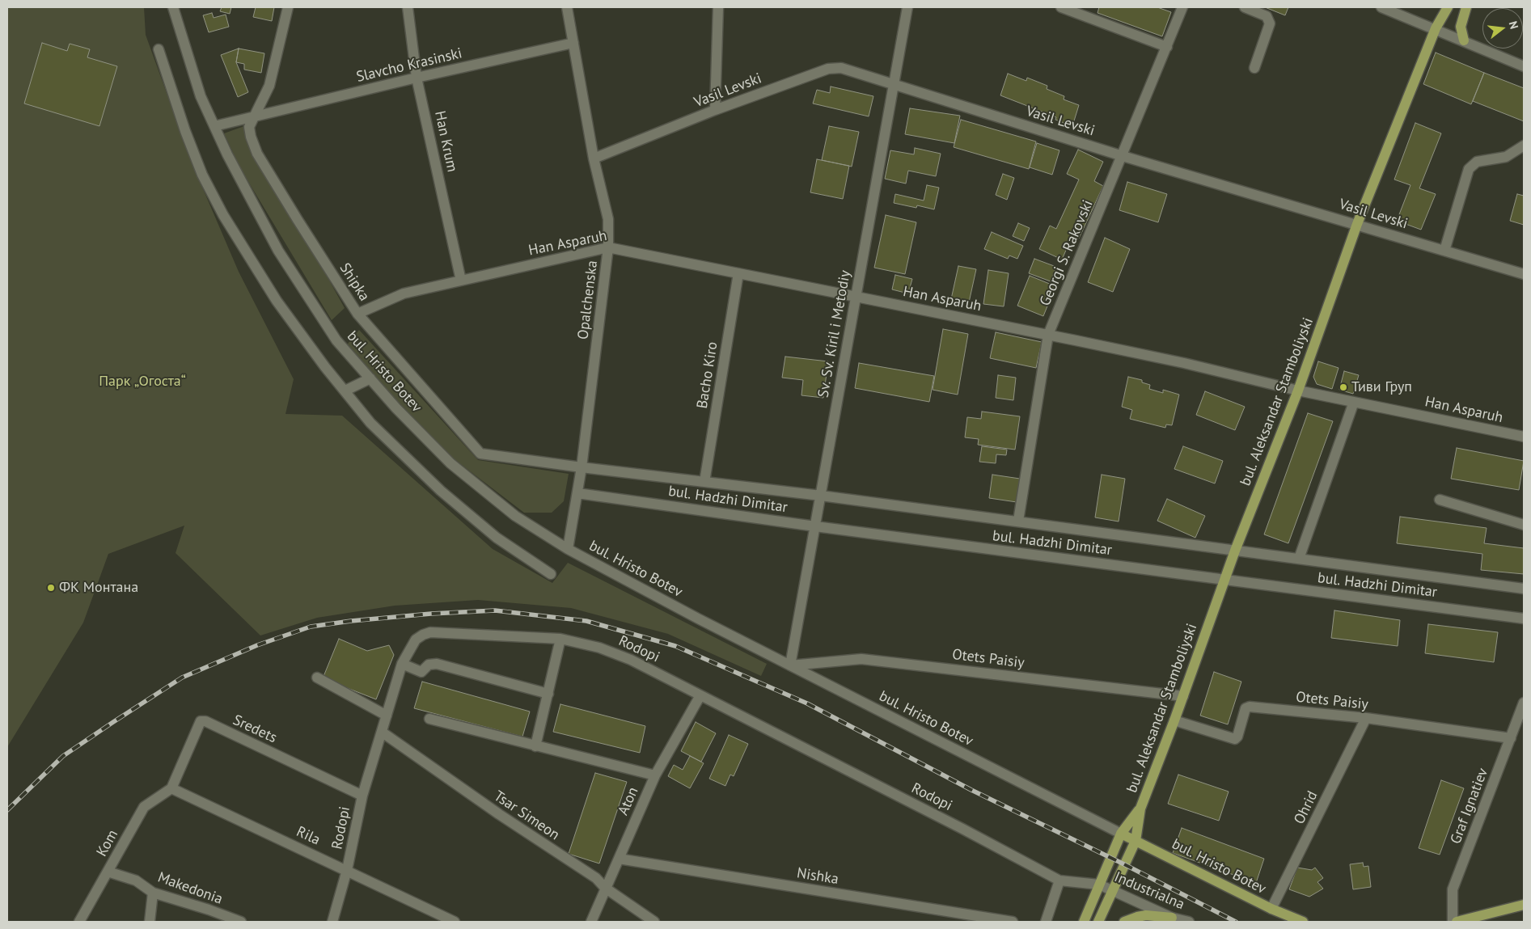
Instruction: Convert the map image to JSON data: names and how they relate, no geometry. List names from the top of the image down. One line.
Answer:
{"streets":{"main road":["bul. Hristo Botev","bul. Aleksandar Stamboliyski"],"street":["Slavcho Krasinski","Vasil Levski","Han Krum","Han Asparuh","Georgi S. Rakovski","Shipka","Opalchenska","Sv. Sv. Kiril i Metodiy","Bacho Kiro","bul. Hadzhi Dimitar","Rodopi","Otets Paisiy","Sredets","Aton","Graf Ignatiev","Ohrid","Tsar Simeon","Rila","Kom","Nishka","Makedonia","Industrialna"]},"crossings":[["Slavcho Krasinski","Han Krum"],["Slavcho Krasinski","Shipka"],["Slavcho Krasinski","Opalchenska"],["Slavcho Krasinski","bul. Hristo Botev"],["Vasil Levski","Georgi S. Rakovski"],["Vasil Levski","Opalchenska"],["Vasil Levski","Sv. Sv. Kiril i Metodiy"],["Vasil Levski","bul. Aleksandar Stamboliyski"],["Han Krum","Han Asparuh"],["Han Asparuh","Georgi S. Rakovski"],["Han Asparuh","Shipka"],["Han Asparuh","Opalchenska"],["Han Asparuh","Sv. Sv. Kiril i Metodiy"],["Han Asparuh","Bacho Kiro"],["Han Asparuh","bul. Aleksandar Stamboliyski"],["Georgi S. Rakovski","bul. Hadzhi Dimitar"],["Shipka","Opalchenska"],["Shipka","bul. Hadzhi Dimitar"],["Opalchenska","bul. Hristo Botev"],["Opalchenska","bul. Hadzhi Dimitar"],["Sv. Sv. Kiril i Metodiy","bul. Hristo Botev"],["Sv. Sv. Kiril i Metodiy","bul. Hadzhi Dimitar"],["Sv. Sv. Kiril i Metodiy","Otets Paisiy"],["bul. Hristo Botev","bul. Aleksandar Stamboliyski"],["bul. Hristo Botev","Otets Paisiy"],["bul. Hristo Botev","Ohrid"],["Bacho Kiro","bul. Hadzhi Dimitar"],["bul. Aleksandar Stamboliyski","bul. Hadzhi Dimitar"],["bul. Aleksandar Stamboliyski","Rodopi"],["bul. Aleksandar Stamboliyski","Otets Paisiy"],["bul. Aleksandar Stamboliyski","Industrialna"],["Rodopi","Sredets"],["Rodopi","Aton"],["Rodopi","Tsar Simeon"],["Rodopi","Rila"],["Rodopi","Industrialna"],["Otets Paisiy","Graf Ignatiev"],["Otets Paisiy","Ohrid"],["Sredets","Rila"],["Sredets","Kom"],["Aton","Tsar Simeon"],["Aton","Nishka"],["Rila","Kom"],["Kom","Makedonia"]],"parks":["Парк „Огоста“"],"places":["Тиви Груп","ФК Монтана"],"north":"right"}
